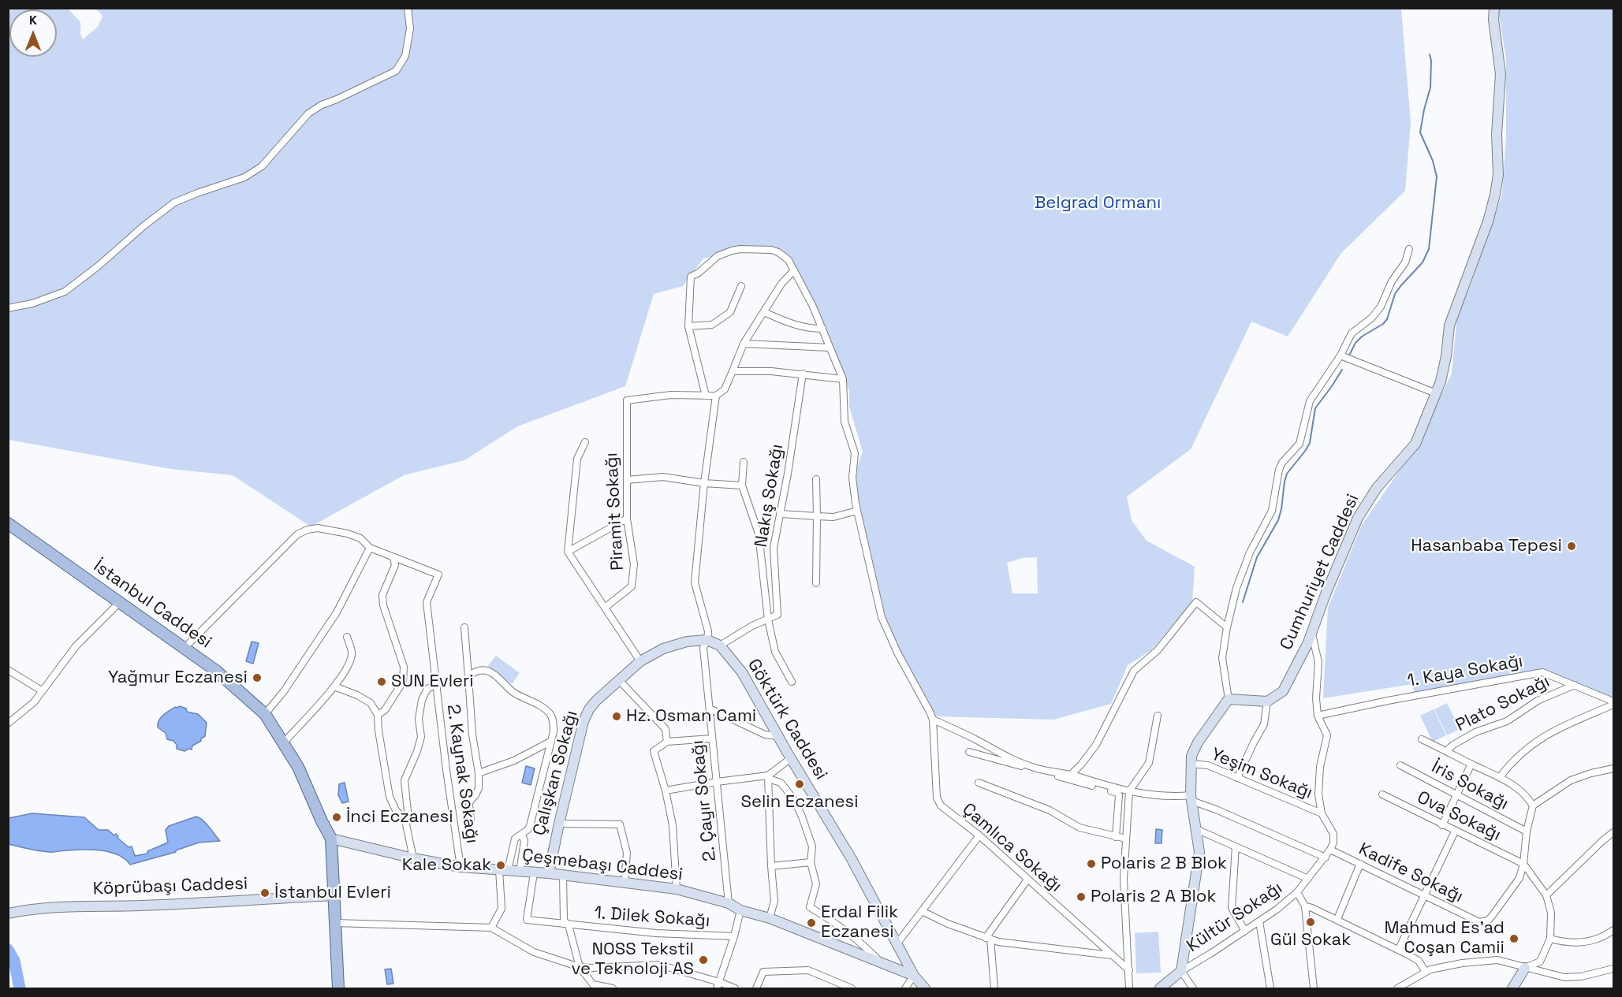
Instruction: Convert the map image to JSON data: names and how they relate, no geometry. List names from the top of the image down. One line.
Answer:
{"streets":{"main road":["Cumhuriyet Caddesi","İstanbul Caddesi","Göktürk Caddesi","Çalışkan Sokağı","Çeşmebaşı Caddesi","Köprübaşı Caddesi"],"street":["Nakış Sokağı","Piramit Sokağı","1. Kaya Sokağı","Plato Sokağı","2. Kaynak Sokağı","Yeşim Sokağı","İris Sokağı","2. Çayır Sokağı","Ova Sokağı","Çamlıca Sokağı","Kadife Sokağı","1. Dilek Sokağı","Kültür Sokağı"]},"crossings":[["İstanbul Caddesi","Çeşmebaşı Caddesi"],["İstanbul Caddesi","Köprübaşı Caddesi"],["1. Kaya Sokağı","Plato Sokağı"],["Göktürk Caddesi","Çalışkan Sokağı"],["Göktürk Caddesi","2. Çayır Sokağı"],["Göktürk Caddesi","Çeşmebaşı Caddesi"],["Çalışkan Sokağı","2. Çayır Sokağı"],["Çalışkan Sokağı","Çeşmebaşı Caddesi"],["2. Kaynak Sokağı","Çeşmebaşı Caddesi"],["2. Çayır Sokağı","Çeşmebaşı Caddesi"],["Ova Sokağı","Kadife Sokağı"],["Çeşmebaşı Caddesi","1. Dilek Sokağı"],["Kadife Sokağı","Kültür Sokağı"]],"parks":["Belgrad Ormanı"],"places":["Hasanbaba Tepesi","Yağmur Eczanesi","SUN Evleri","Hz. Osman Cami","Selin Eczanesi","İnci Eczanesi","Polaris 2 B Blok","Kale Sokak","İstanbul Evleri","Polaris 2 A Blok","Gül Sokak","Erdal Filik Eczanesi","Mahmud Es'ad Coşan Camii","NOSS Tekstil ve Teknoloji AS"],"north":"top"}
